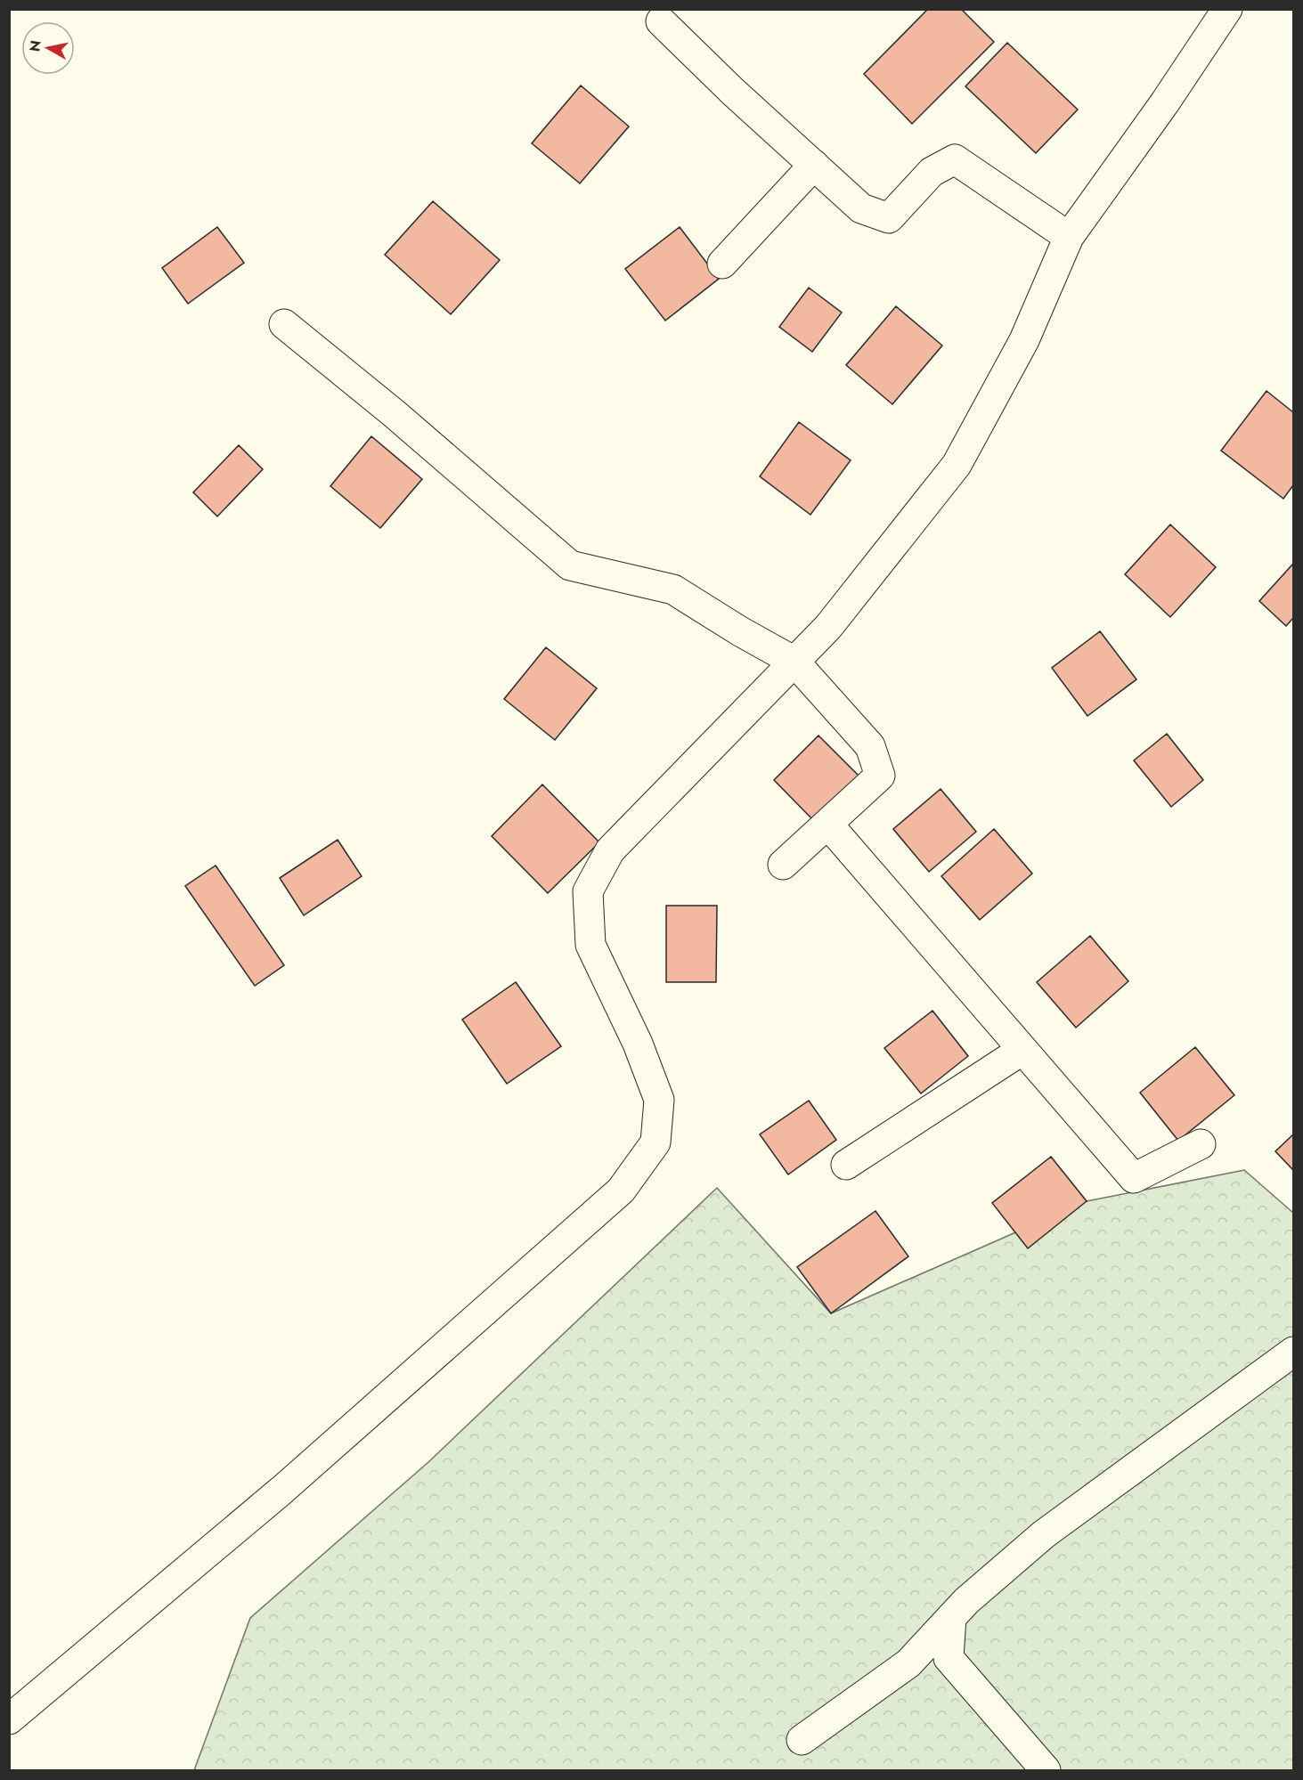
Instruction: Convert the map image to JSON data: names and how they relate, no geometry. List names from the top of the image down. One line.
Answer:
{"north":"left"}
